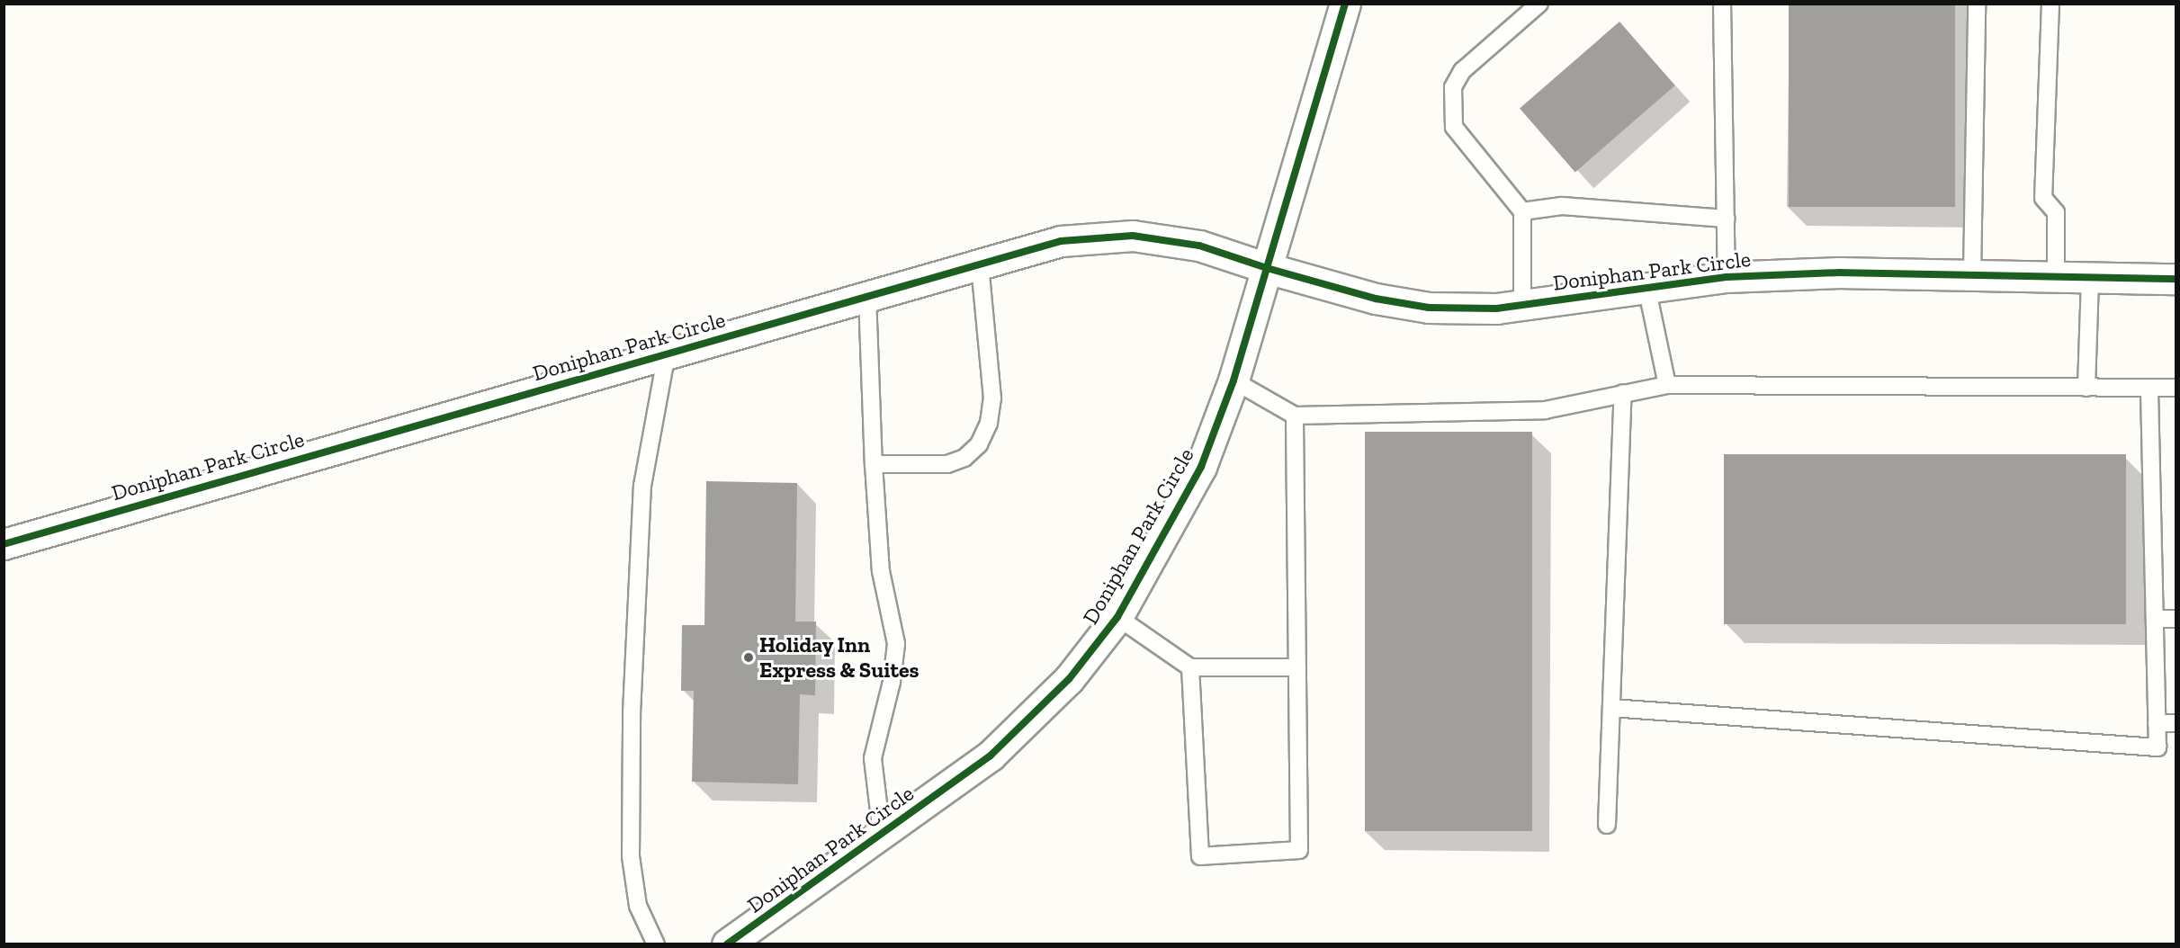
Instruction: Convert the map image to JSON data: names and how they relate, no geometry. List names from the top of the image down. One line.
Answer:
{"streets":{"street":["Doniphan Park Circle"]},"places":["Holiday Inn Express & Suites"]}
